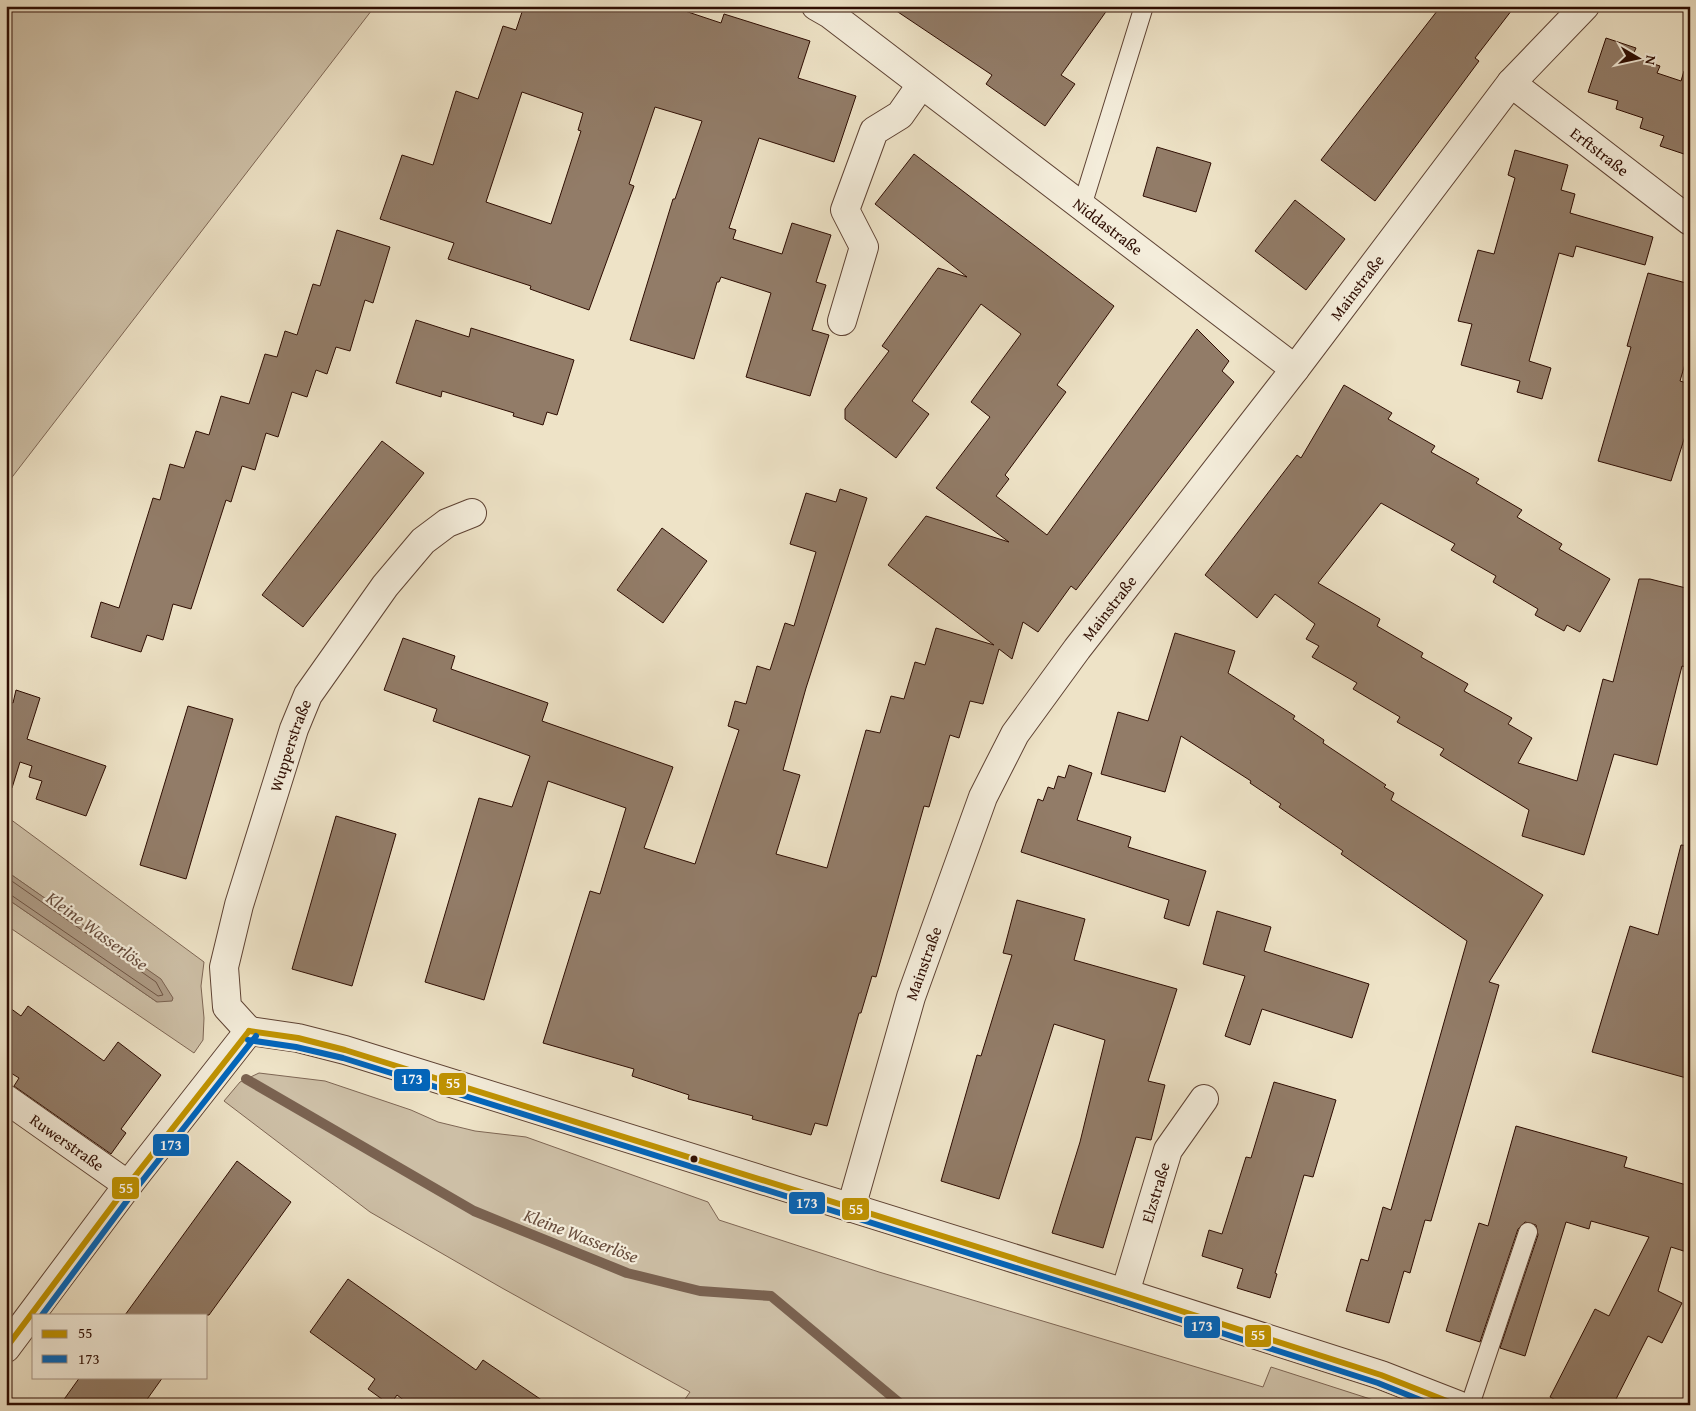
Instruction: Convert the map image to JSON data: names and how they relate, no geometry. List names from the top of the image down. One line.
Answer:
{"streets":{"street":["Erftstraße","Niddastraße","Mainstraße","Wupperstraße","Ruwerstraße","Elzstraße"]},"crossings":[["Erftstraße","Mainstraße"],["Niddastraße","Mainstraße"]],"water":["Kleine Wasserlöse"],"lines":["transit line 55","transit line 173"],"legend":["55","173"],"north":"right"}
